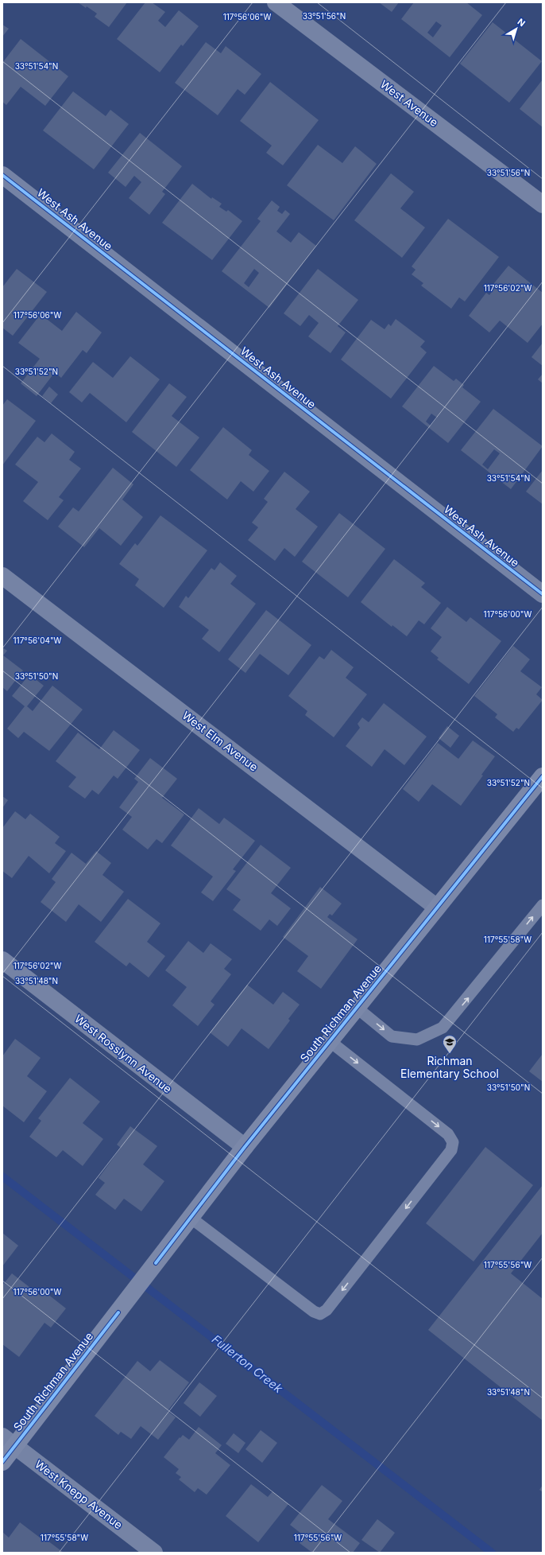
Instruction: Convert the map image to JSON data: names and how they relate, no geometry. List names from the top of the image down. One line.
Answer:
{"streets":{"street":["West Avenue","West Ash Avenue","West Elm Avenue","South Richman Avenue","West Rosslynn Avenue","West Knepp Avenue"]},"crossings":[["West Elm Avenue","South Richman Avenue"],["South Richman Avenue","West Rosslynn Avenue"],["South Richman Avenue","West Knepp Avenue"]],"water":["Fullerton Creek"],"places":{"school or university":["Richman Elementary School"]},"north":"top right","coordinates":["33°51'56\"N","117°56'06\"W","33°51'54\"N","117°56'02\"W","33°51'52\"N","117°56'00\"W","117°56'04\"W","33°51'50\"N","117°55'58\"W","33°51'48\"N","117°55'56\"W"]}
